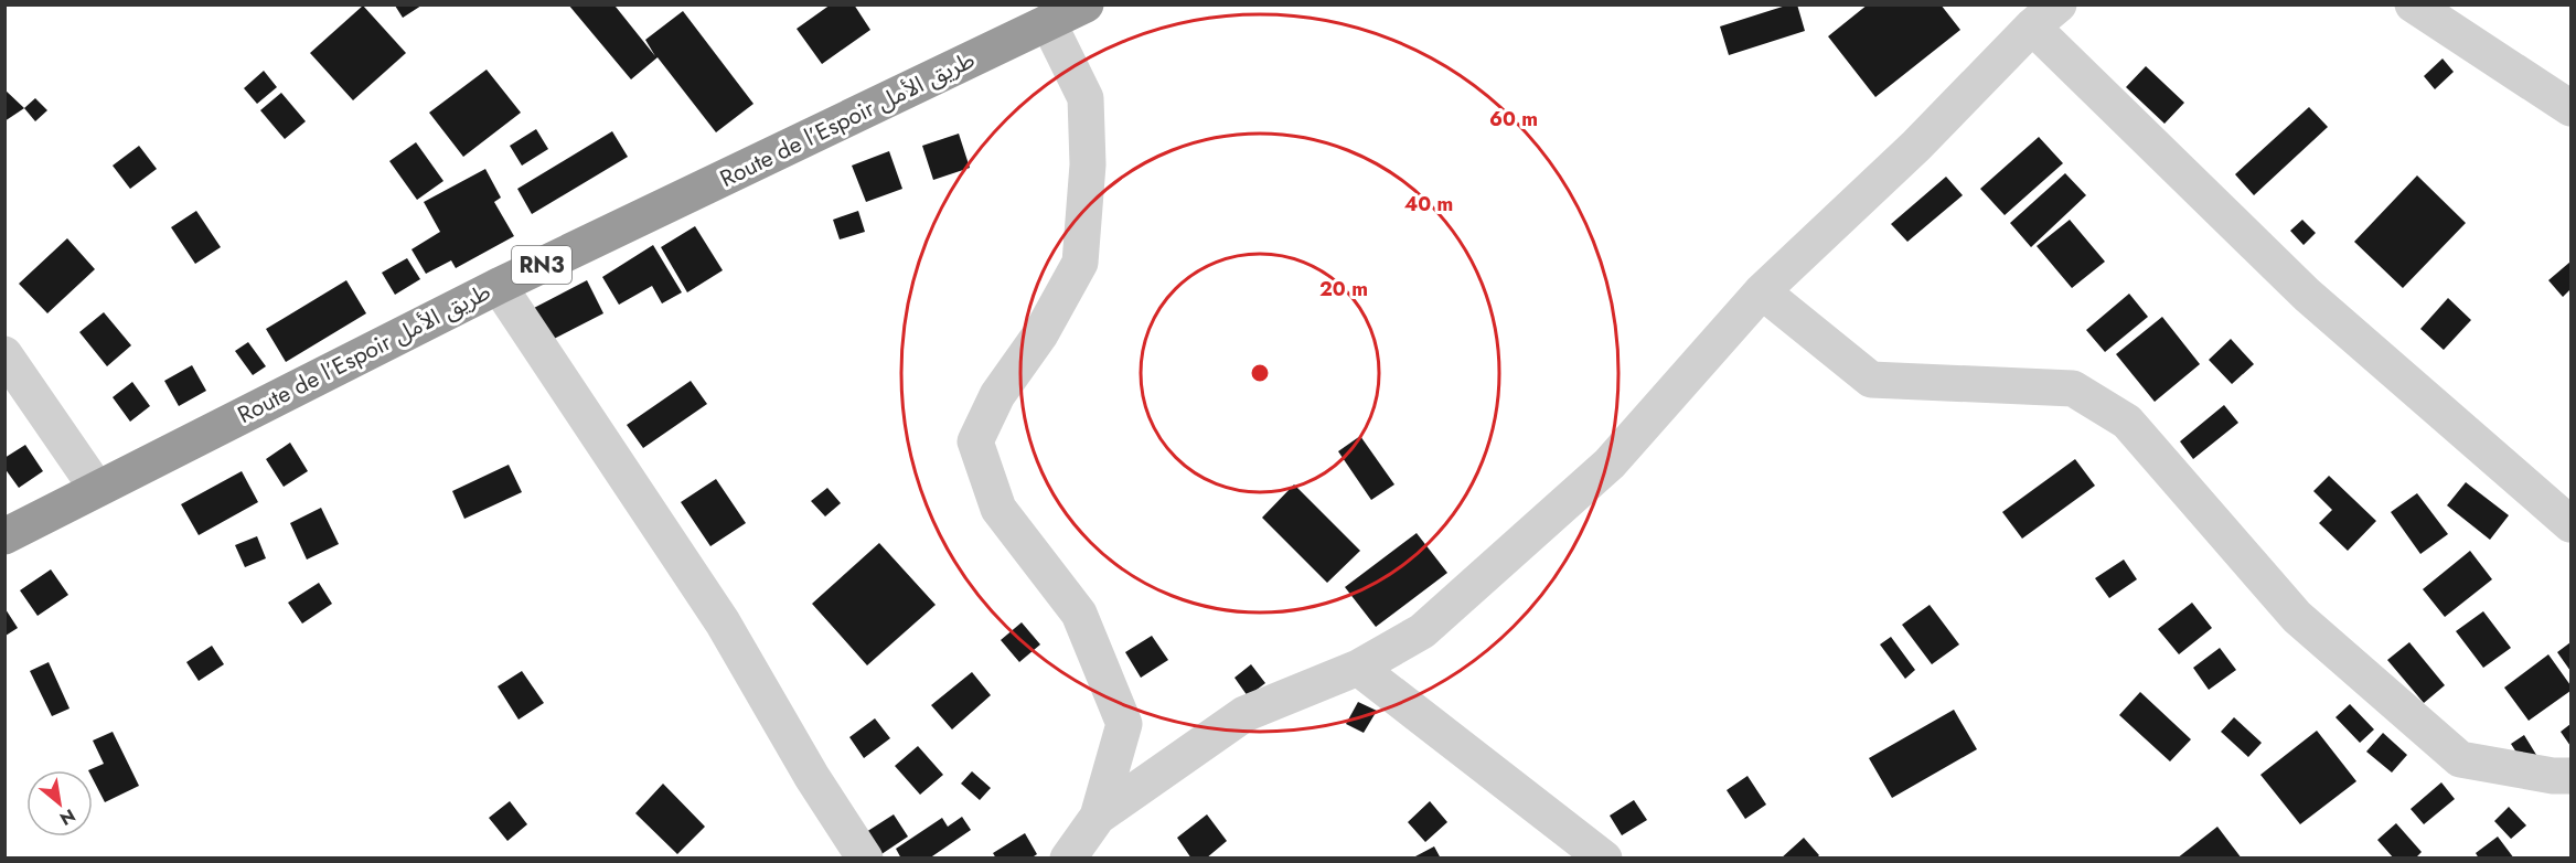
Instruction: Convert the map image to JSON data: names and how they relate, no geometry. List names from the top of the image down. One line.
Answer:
{"streets":{"highway":["Route de l’Espoir طريق الأمل","RN3"]},"north":"bottom right","rings":["60 m","40 m","20 m"]}
